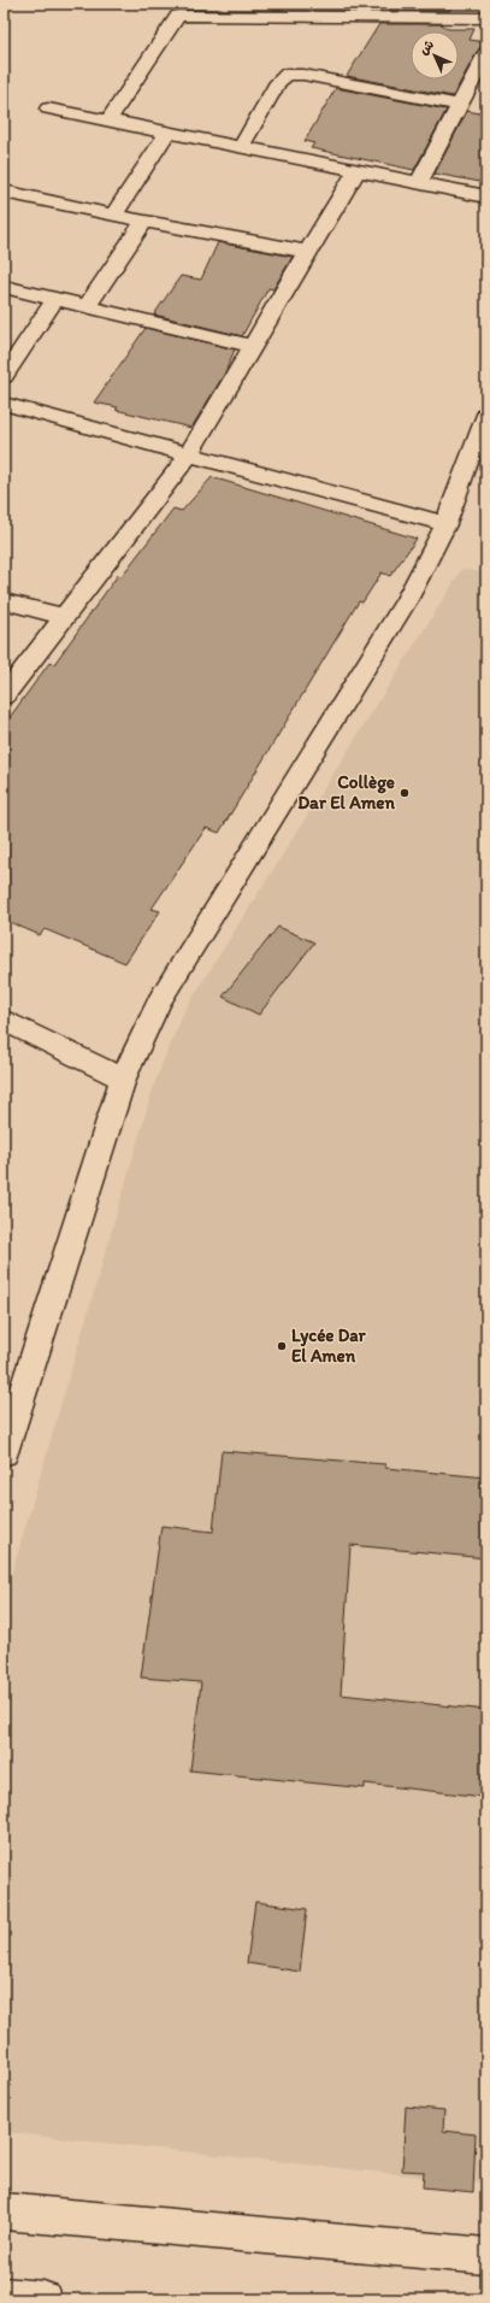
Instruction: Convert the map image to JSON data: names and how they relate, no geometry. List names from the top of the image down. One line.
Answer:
{"places":["Collège Dar El Amen","Lycée Dar El Amen"],"north":"top left"}
